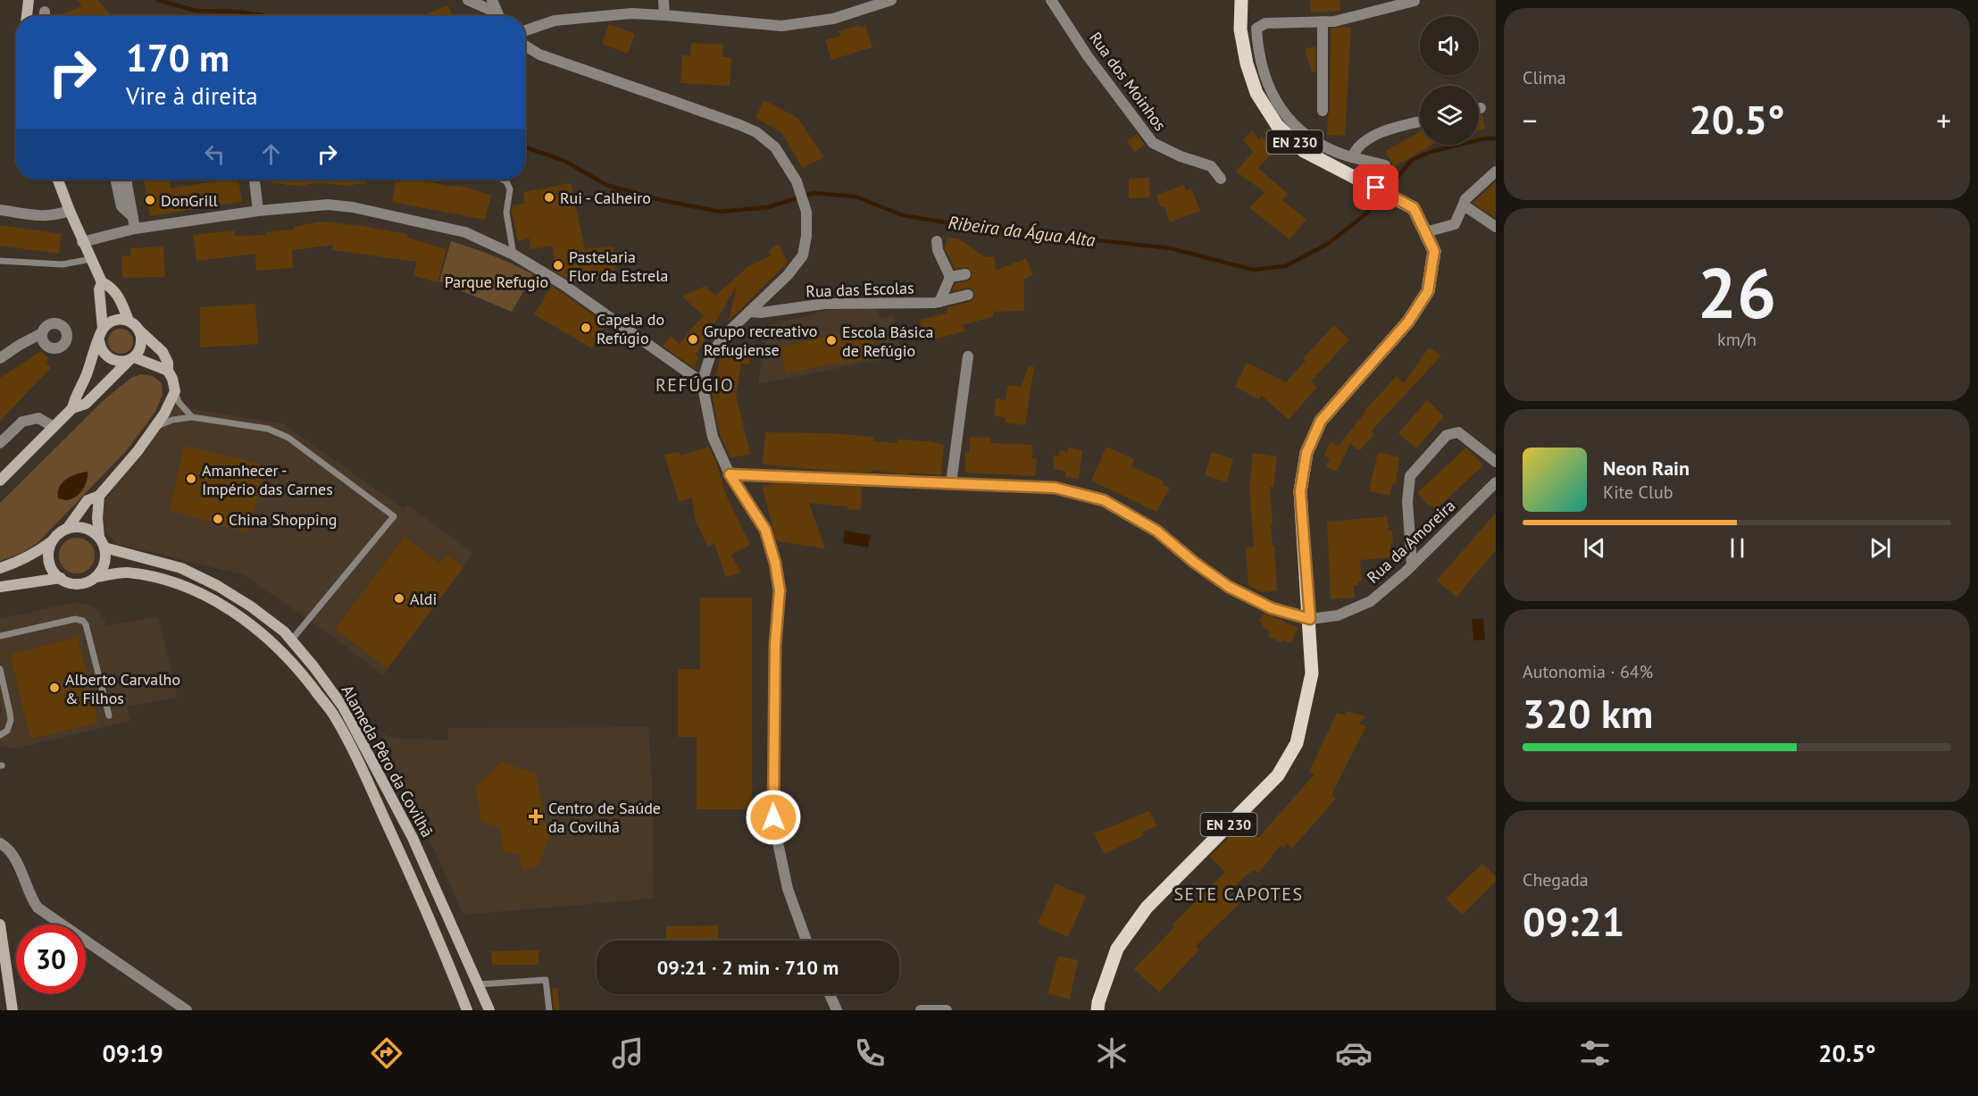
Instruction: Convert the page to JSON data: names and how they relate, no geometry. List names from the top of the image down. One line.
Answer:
{"streets":{"main road":["EN 230","Alameda Pêro da Covilhã"],"street":["Rua dos Moinhos","Rua das Escolas","Rua da Amoreira"]},"crossings":[["EN 230","Rua da Amoreira"]],"districts":["REFÚGIO","SETE CAPOTES"],"water":["Ribeira da Água Alta"],"parks":["Parque Refugio"],"places":{"other":["Rui - Calheiro","DonGrill","Pastelaria Flor da Estrela","Capela do Refúgio","Grupo recreativo Refugiense","Escola Básica de Refúgio","Amanhecer - Império das Carnes","China Shopping","Aldi","Alberto Carvalho & Filhos"],"health":["Centro de Saúde da Covilhã"]},"page":{"tile":["Clima",["26","km/h"],["Autonomia · 64%","320 km"],["Chegada","09:21"]],"turn":["170 m","Vire à direita"],"heat":["−","20.5°","+"],"song":["Neon Rain","Kite Club"],"limit":"30","trip":"09:21 · 2 min · 710 m","tabs":["09:19","20.5°"]}}
